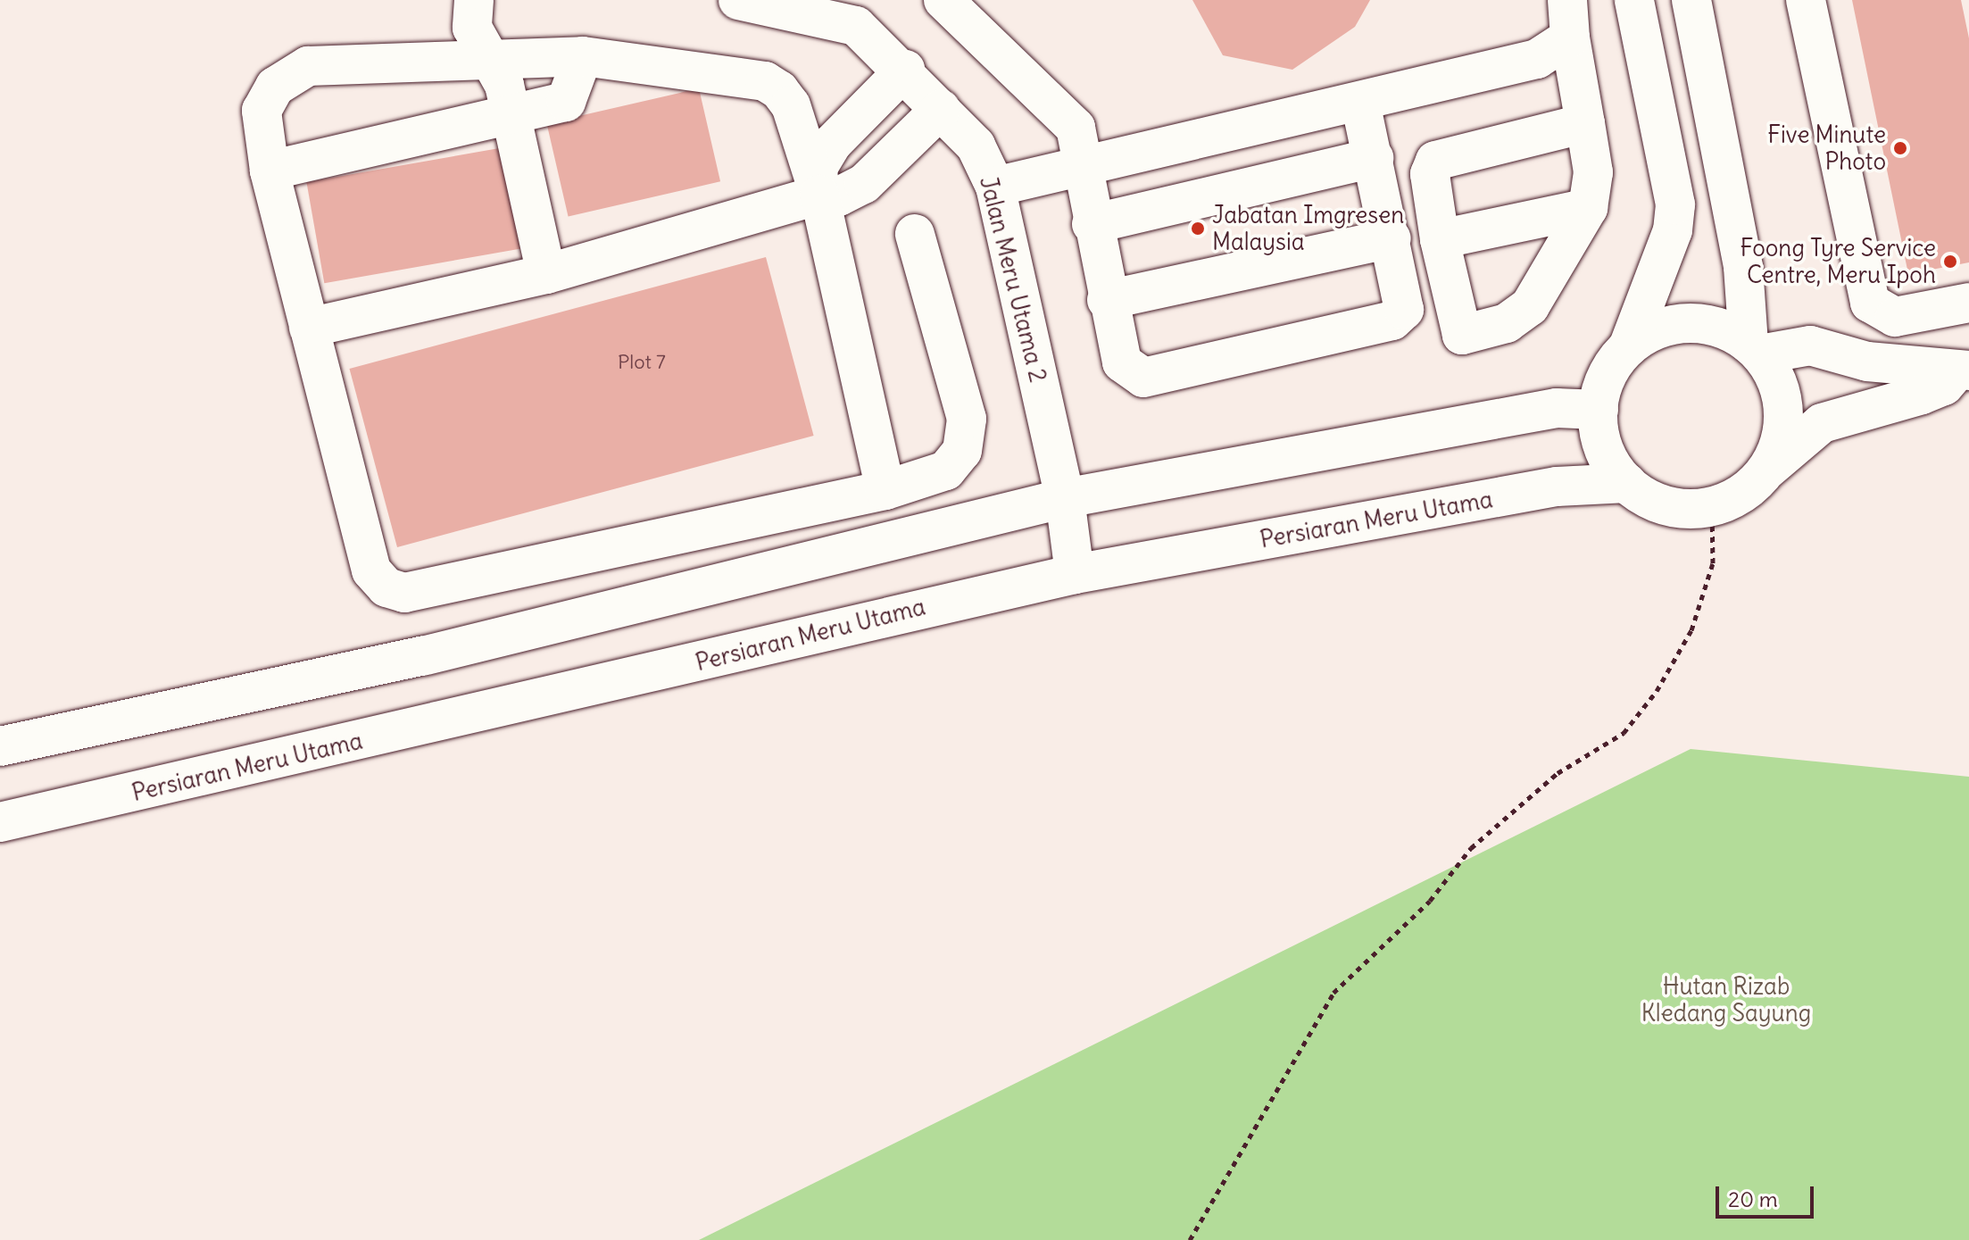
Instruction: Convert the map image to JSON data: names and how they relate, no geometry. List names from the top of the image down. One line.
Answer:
{"streets":{"main road":["Jalan Meru Utama 2","Persiaran Meru Utama"]},"crossings":[["Jalan Meru Utama 2","Persiaran Meru Utama"]],"parks":["Hutan Rizab Kledang Sayung"],"places":["Five Minute Photo","Jabatan Imgresen Malaysia","Foong Tyre Service Centre, Meru Ipoh"],"house_numbers":["Plot 7"],"scale_bar":"20 m"}
